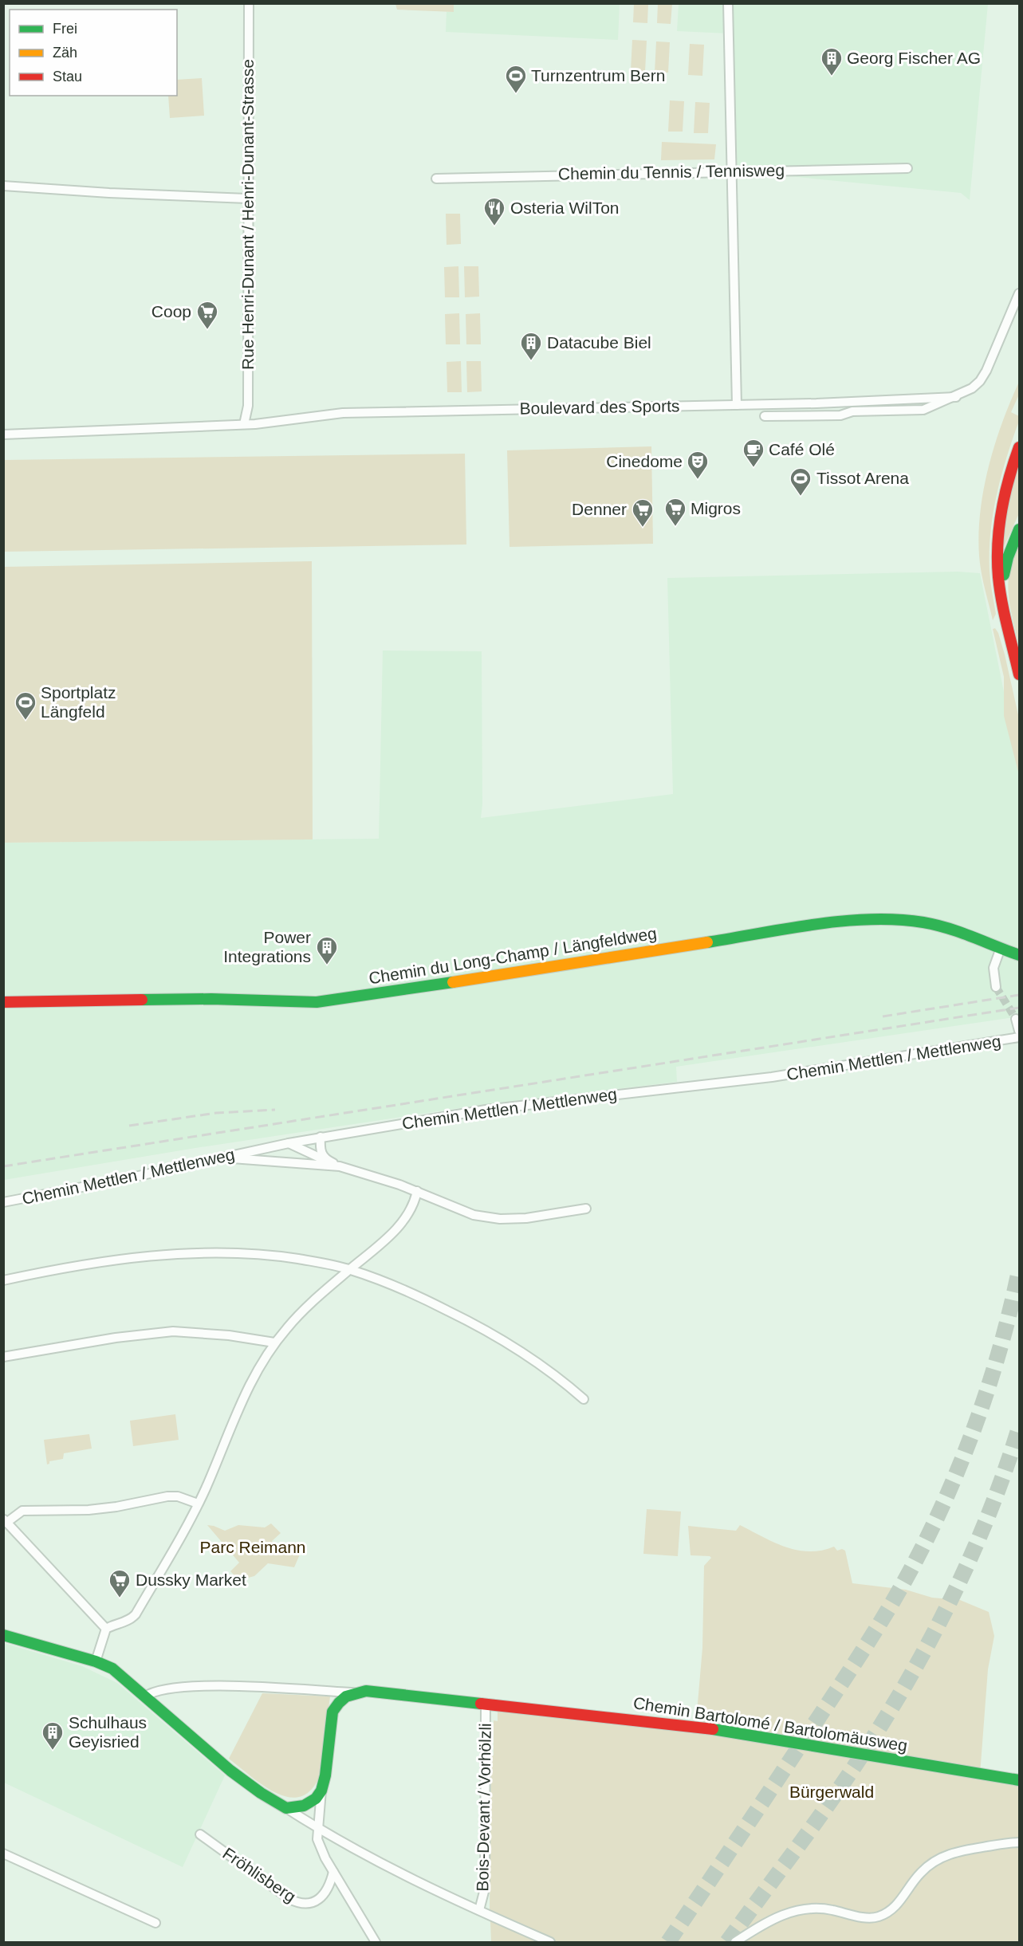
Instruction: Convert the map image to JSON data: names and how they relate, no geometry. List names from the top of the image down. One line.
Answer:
{"streets":{"main road":["Chemin du Long-Champ / Längfeldweg","Chemin Bartolomé / Bartolomäusweg"],"street":["Chemin du Tennis / Tennisweg","Rue Henri-Dunant / Henri-Dunant-Strasse","Boulevard des Sports","Chemin Mettlen / Mettlenweg","Bois-Devant / Vorhölzli","Fröhlisberg"]},"crossings":[["Rue Henri-Dunant / Henri-Dunant-Strasse","Boulevard des Sports"],["Chemin Bartolomé / Bartolomäusweg","Bois-Devant / Vorhölzli"]],"parks":["Parc Reimann","Bürgerwald"],"places":{"building":["Georg Fischer AG","Datacube Biel","Power Integrations","Schulhaus Geyisried"],"sports":["Turnzentrum Bern","Tissot Arena","Sportplatz Längfeld"],"restaurant":["Osteria WilTon"],"supermarket":["Coop","Migros","Denner","Dussky Market"],"cafe":["Café Olé"],"theatre":["Cinedome"]},"legend":["Frei","Zäh","Stau"]}
